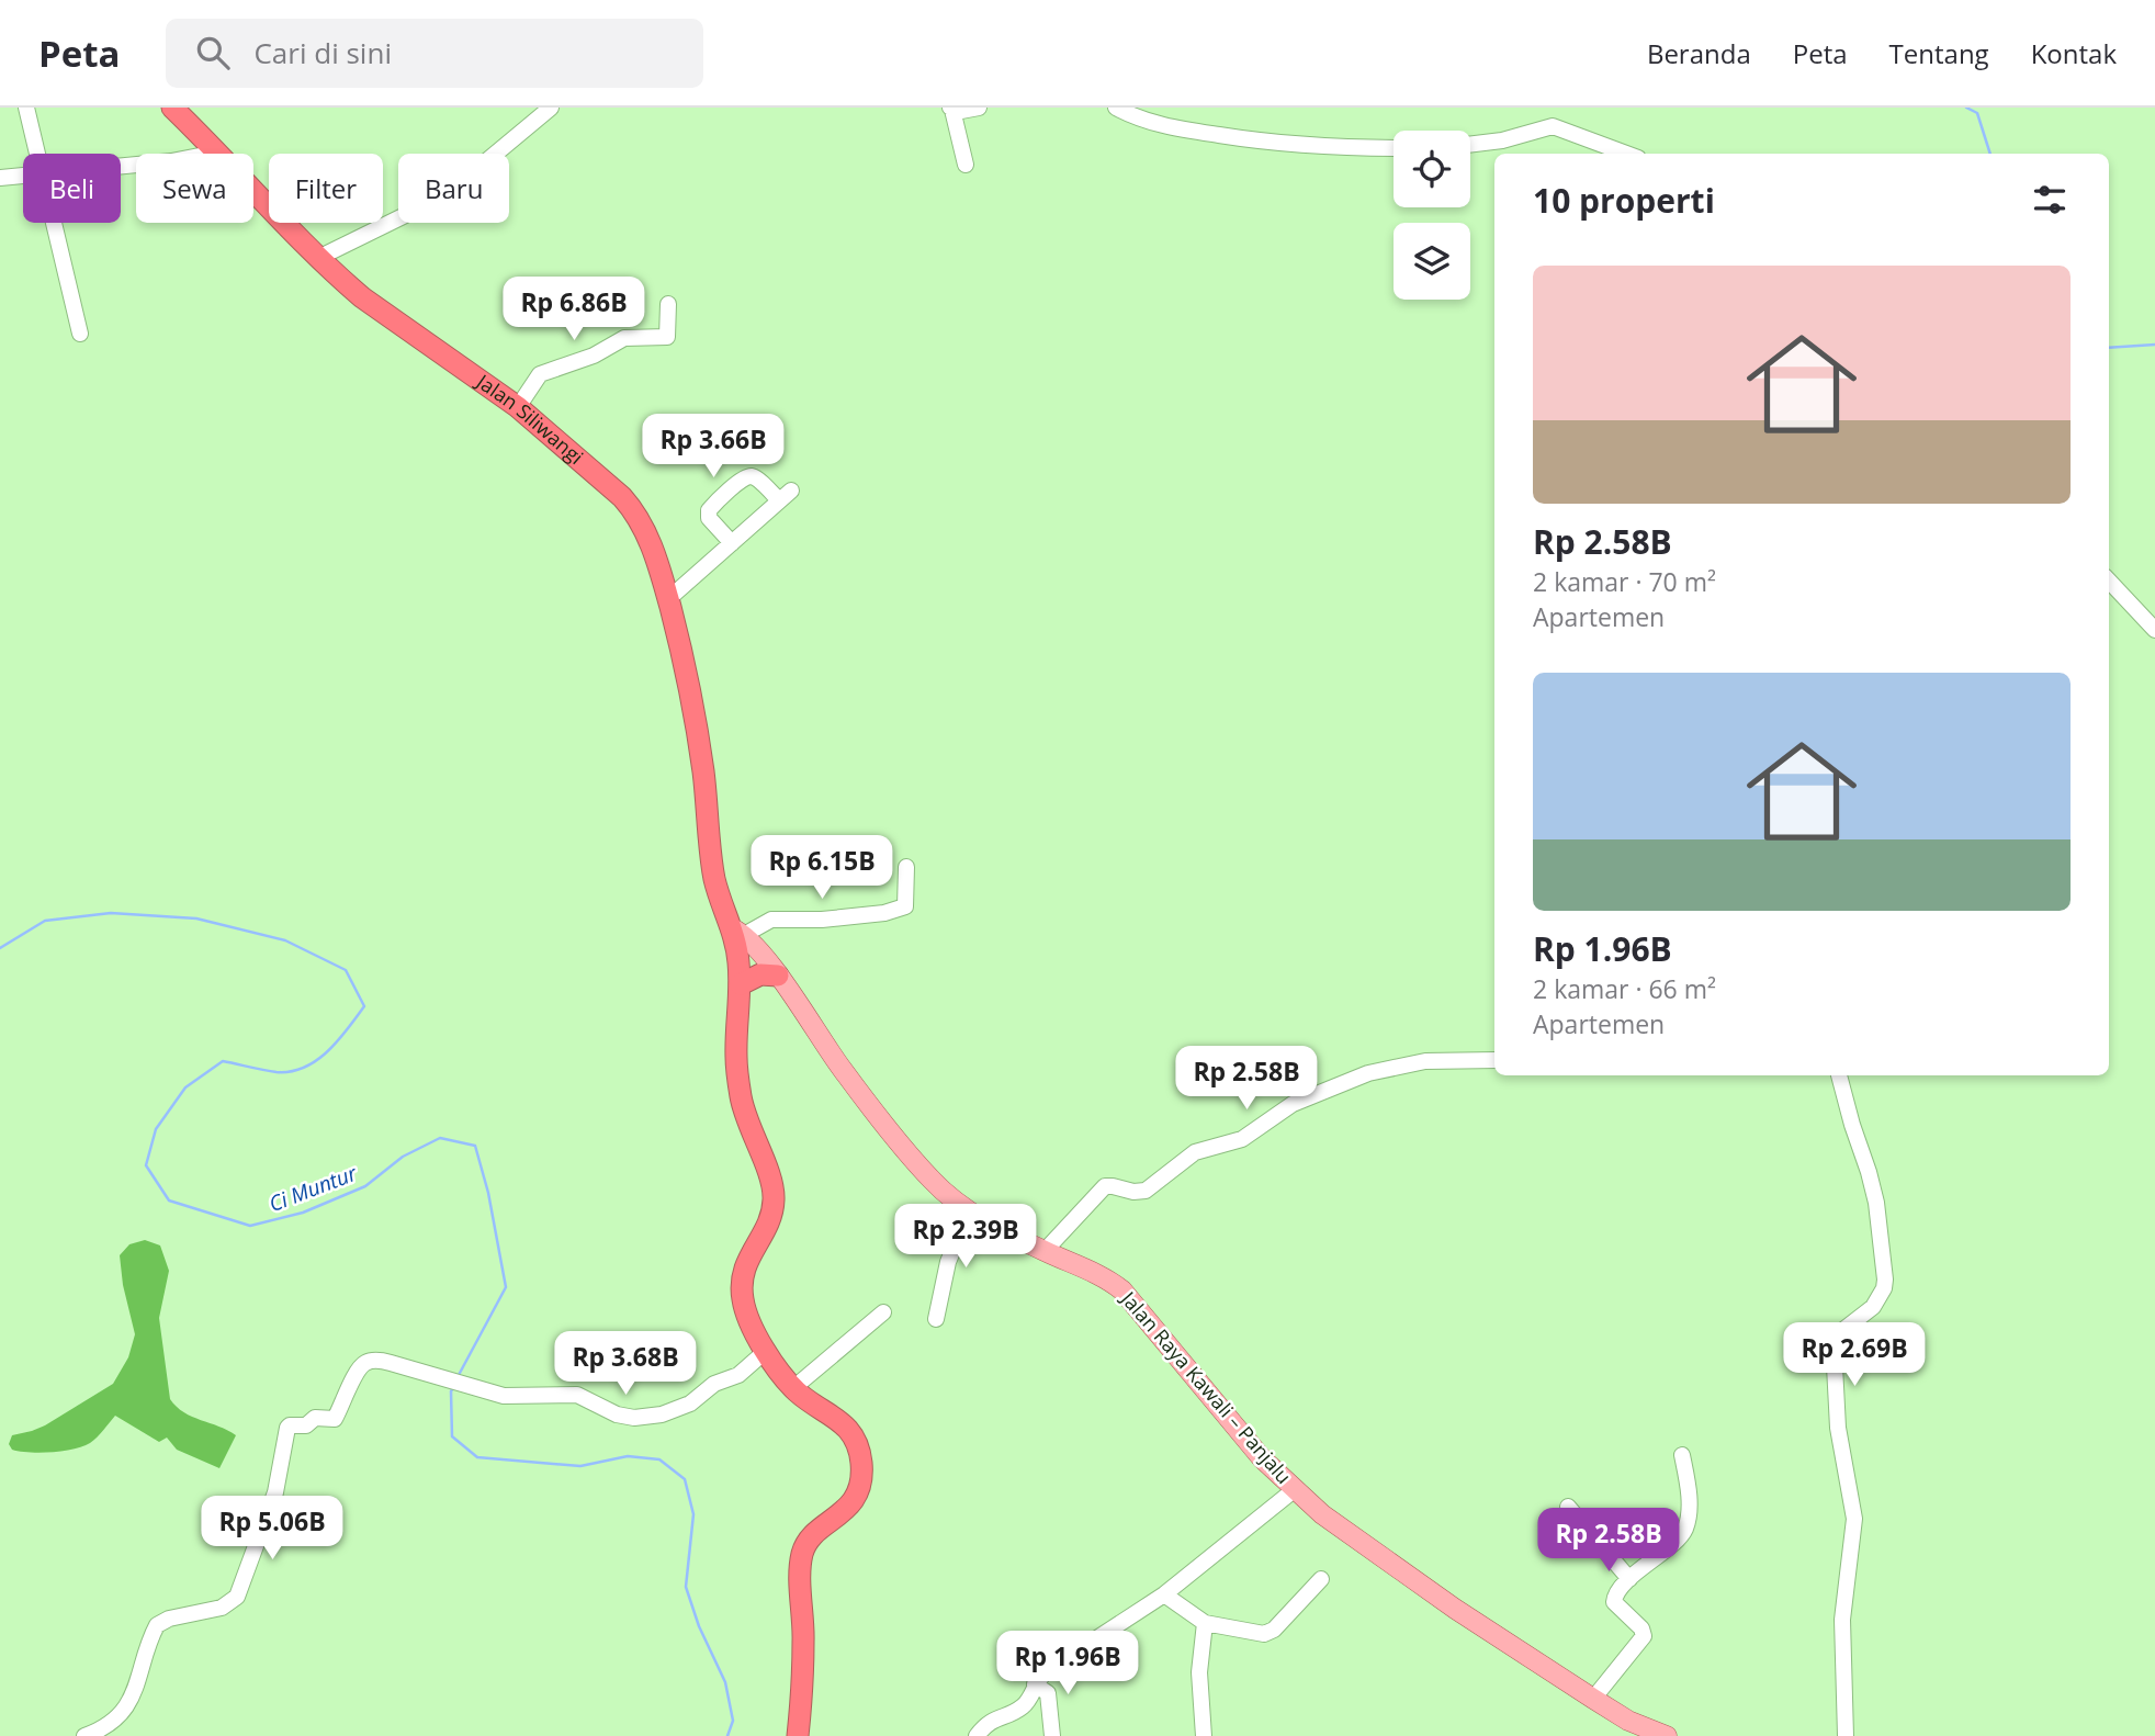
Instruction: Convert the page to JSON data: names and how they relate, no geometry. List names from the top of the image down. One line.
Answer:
{"streets":{"highway":["Jalan Siliwangi"],"main road":["Jalan Raya Kawali – Panjalu"]},"crossings":[["Jalan Siliwangi","Jalan Raya Kawali – Panjalu"]],"water":["Ci Muntur"],"page":{"header":"Peta","search":"Cari di sini","nav":["Beranda","Peta","Tentang","Kontak"],"chip":["Beli","Sewa","Filter","Baru"],"heading":"10 properti","list":[{"name":"Rp 2.58B","note":"2 kamar · 70 m² · Apartemen"},{"name":"Rp 1.96B","note":"2 kamar · 66 m² · Apartemen"}],"price":["Rp 6.86B","Rp 3.66B","Rp 6.15B","Rp 2.58B","Rp 2.39B","Rp 2.69B","Rp 3.68B","Rp 5.06B","Rp 2.58B","Rp 1.96B"]}}
